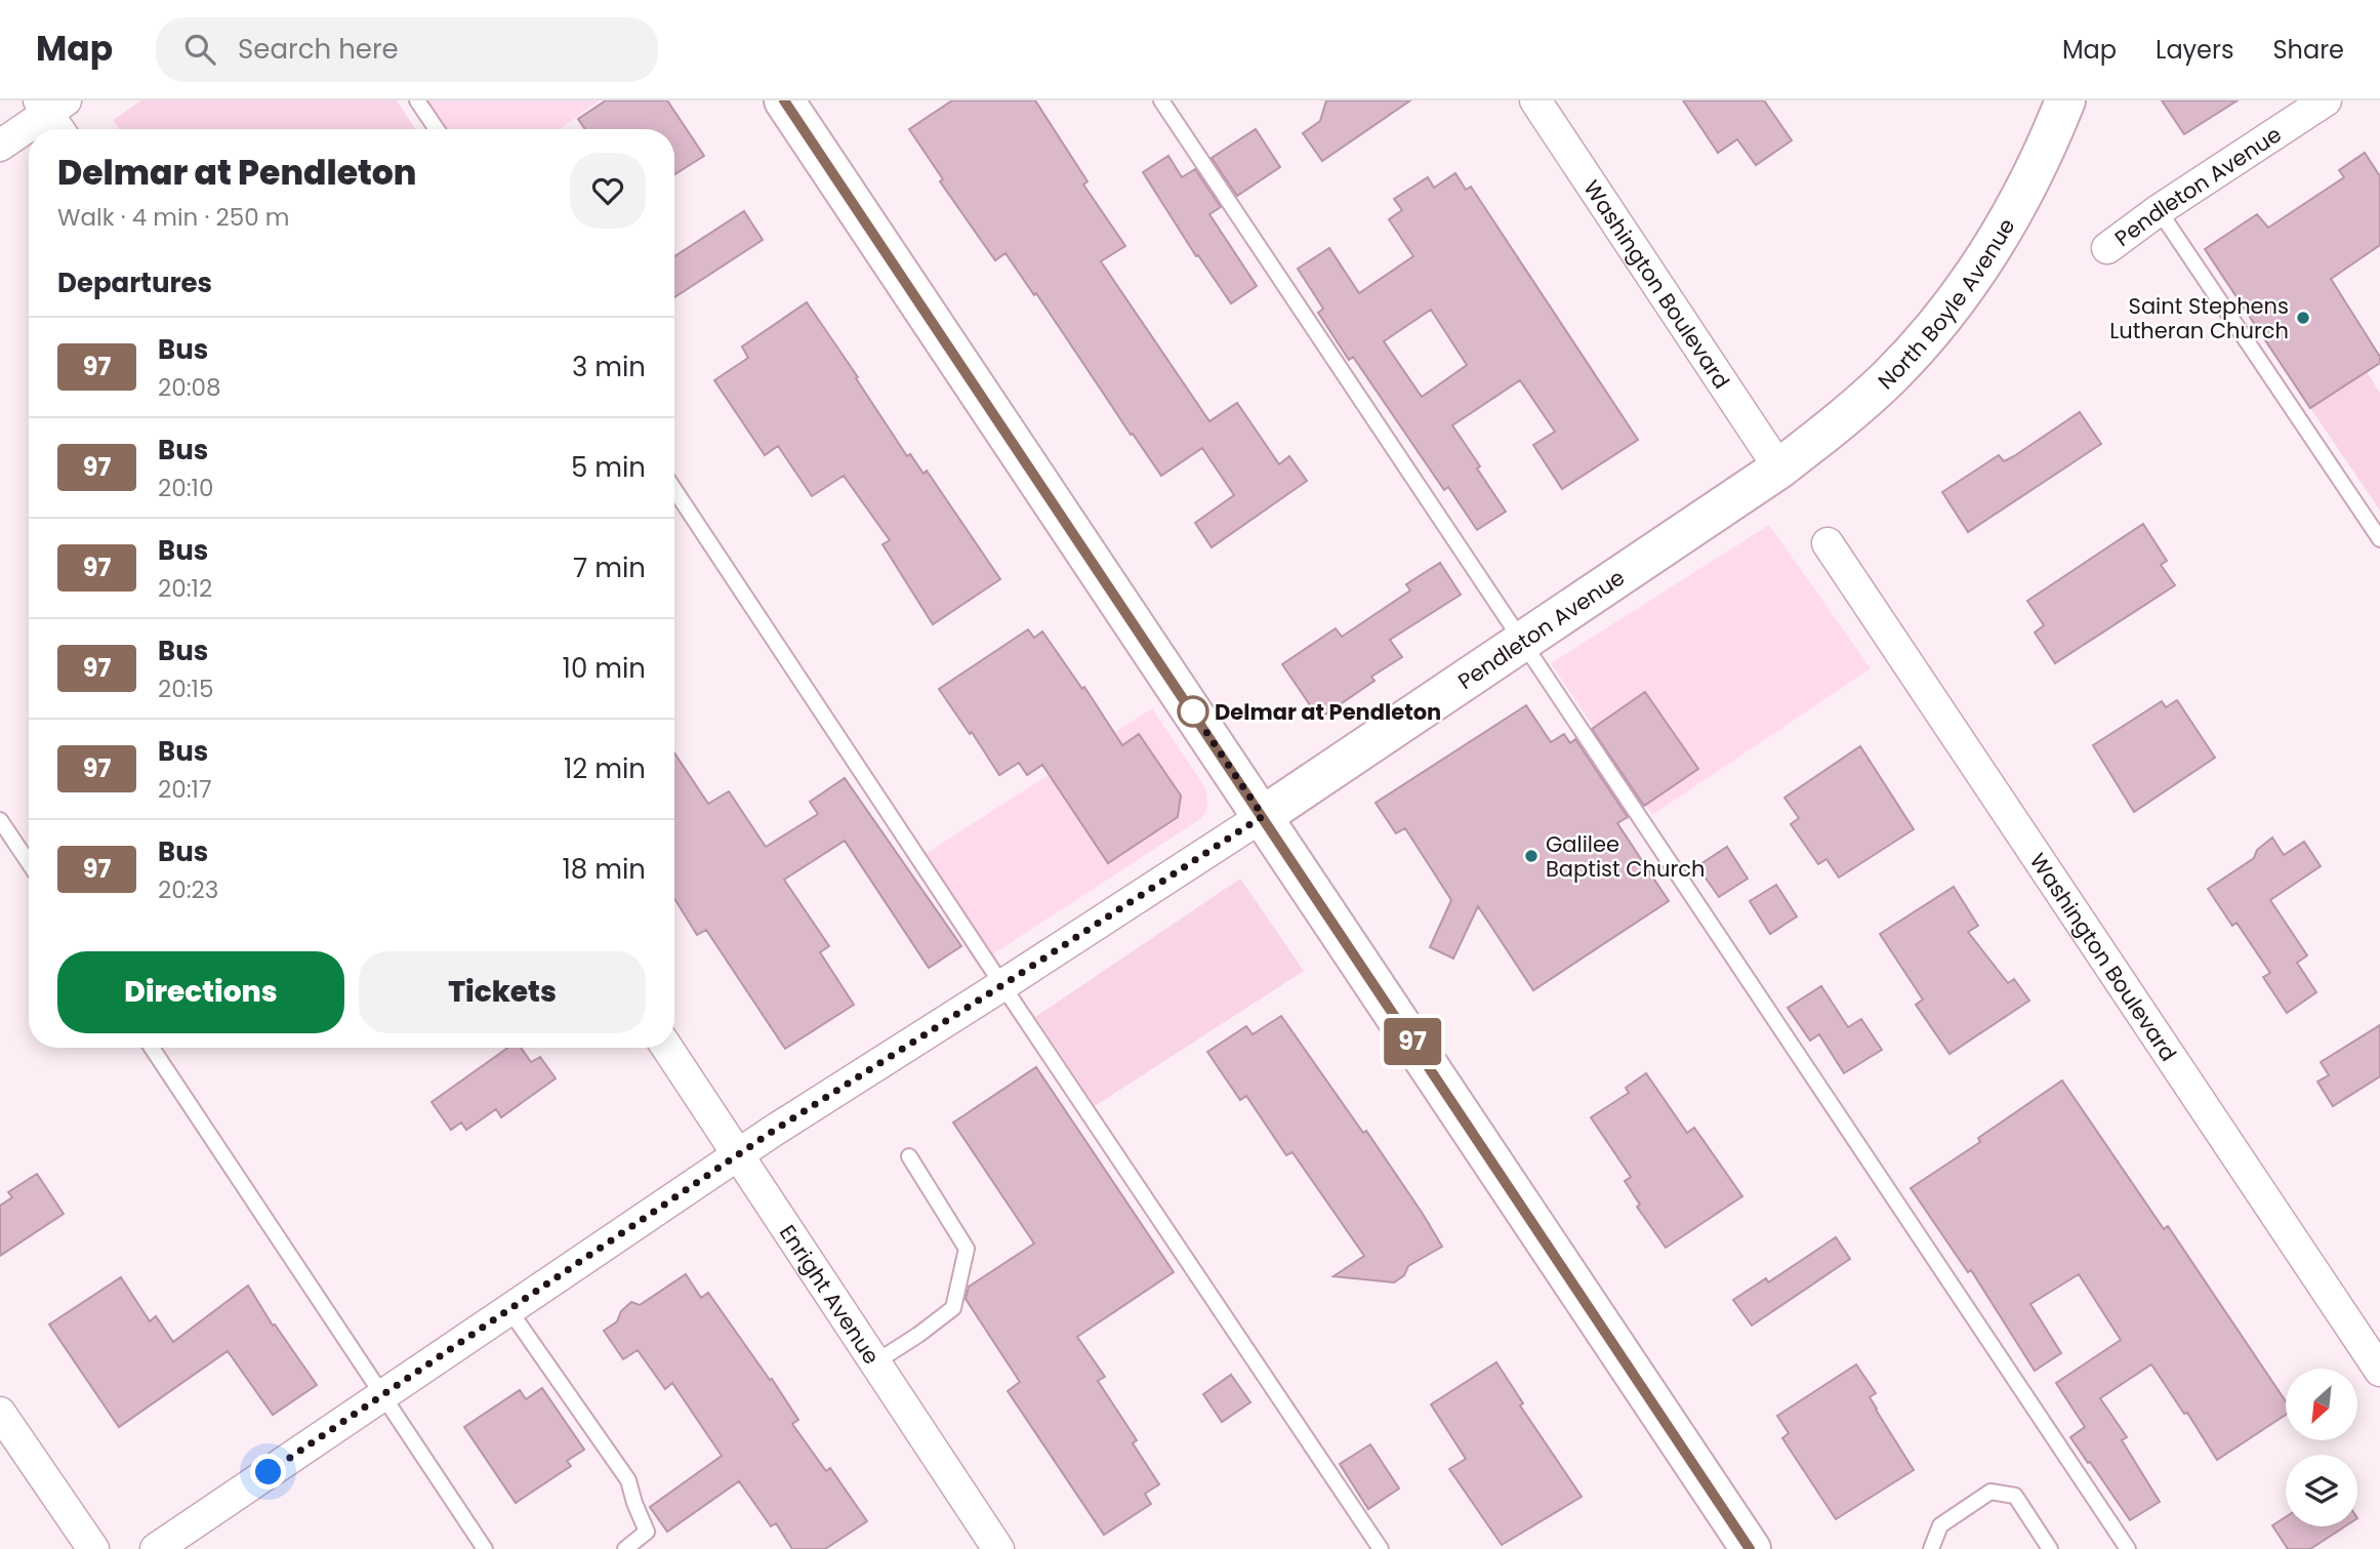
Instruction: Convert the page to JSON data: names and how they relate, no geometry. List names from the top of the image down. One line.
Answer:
{"streets":{"main road":["Pendleton Avenue","North Boyle Avenue"],"street":["Washington Boulevard","Enright Avenue"]},"crossings":[["Pendleton Avenue","Washington Boulevard"],["Pendleton Avenue","North Boyle Avenue"],["Pendleton Avenue","Enright Avenue"],["Washington Boulevard","North Boyle Avenue"]],"places":["Saint Stephens Lutheran Church","Delmar at Pendleton","Galilee Baptist Church"],"lines":["bus line 97"],"north":"bottom left","page":{"header":"Map","search":"Search here","nav":["Map","Layers","Share"],"on_map":"97","heading":[["Delmar at Pendleton","Walk · 4 min · 250 m"],"Departures"],"list":[{"mark":"97","name":"Bus","note":"20:08","value":"3 min"},{"mark":"97","name":"Bus","note":"20:10","value":"5 min"},{"mark":"97","name":"Bus","note":"20:12","value":"7 min"},{"mark":"97","name":"Bus","note":"20:15","value":"10 min"},{"mark":"97","name":"Bus","note":"20:17","value":"12 min"},{"mark":"97","name":"Bus","note":"20:23","value":"18 min"}],"buttons":["Directions","Tickets"]}}
